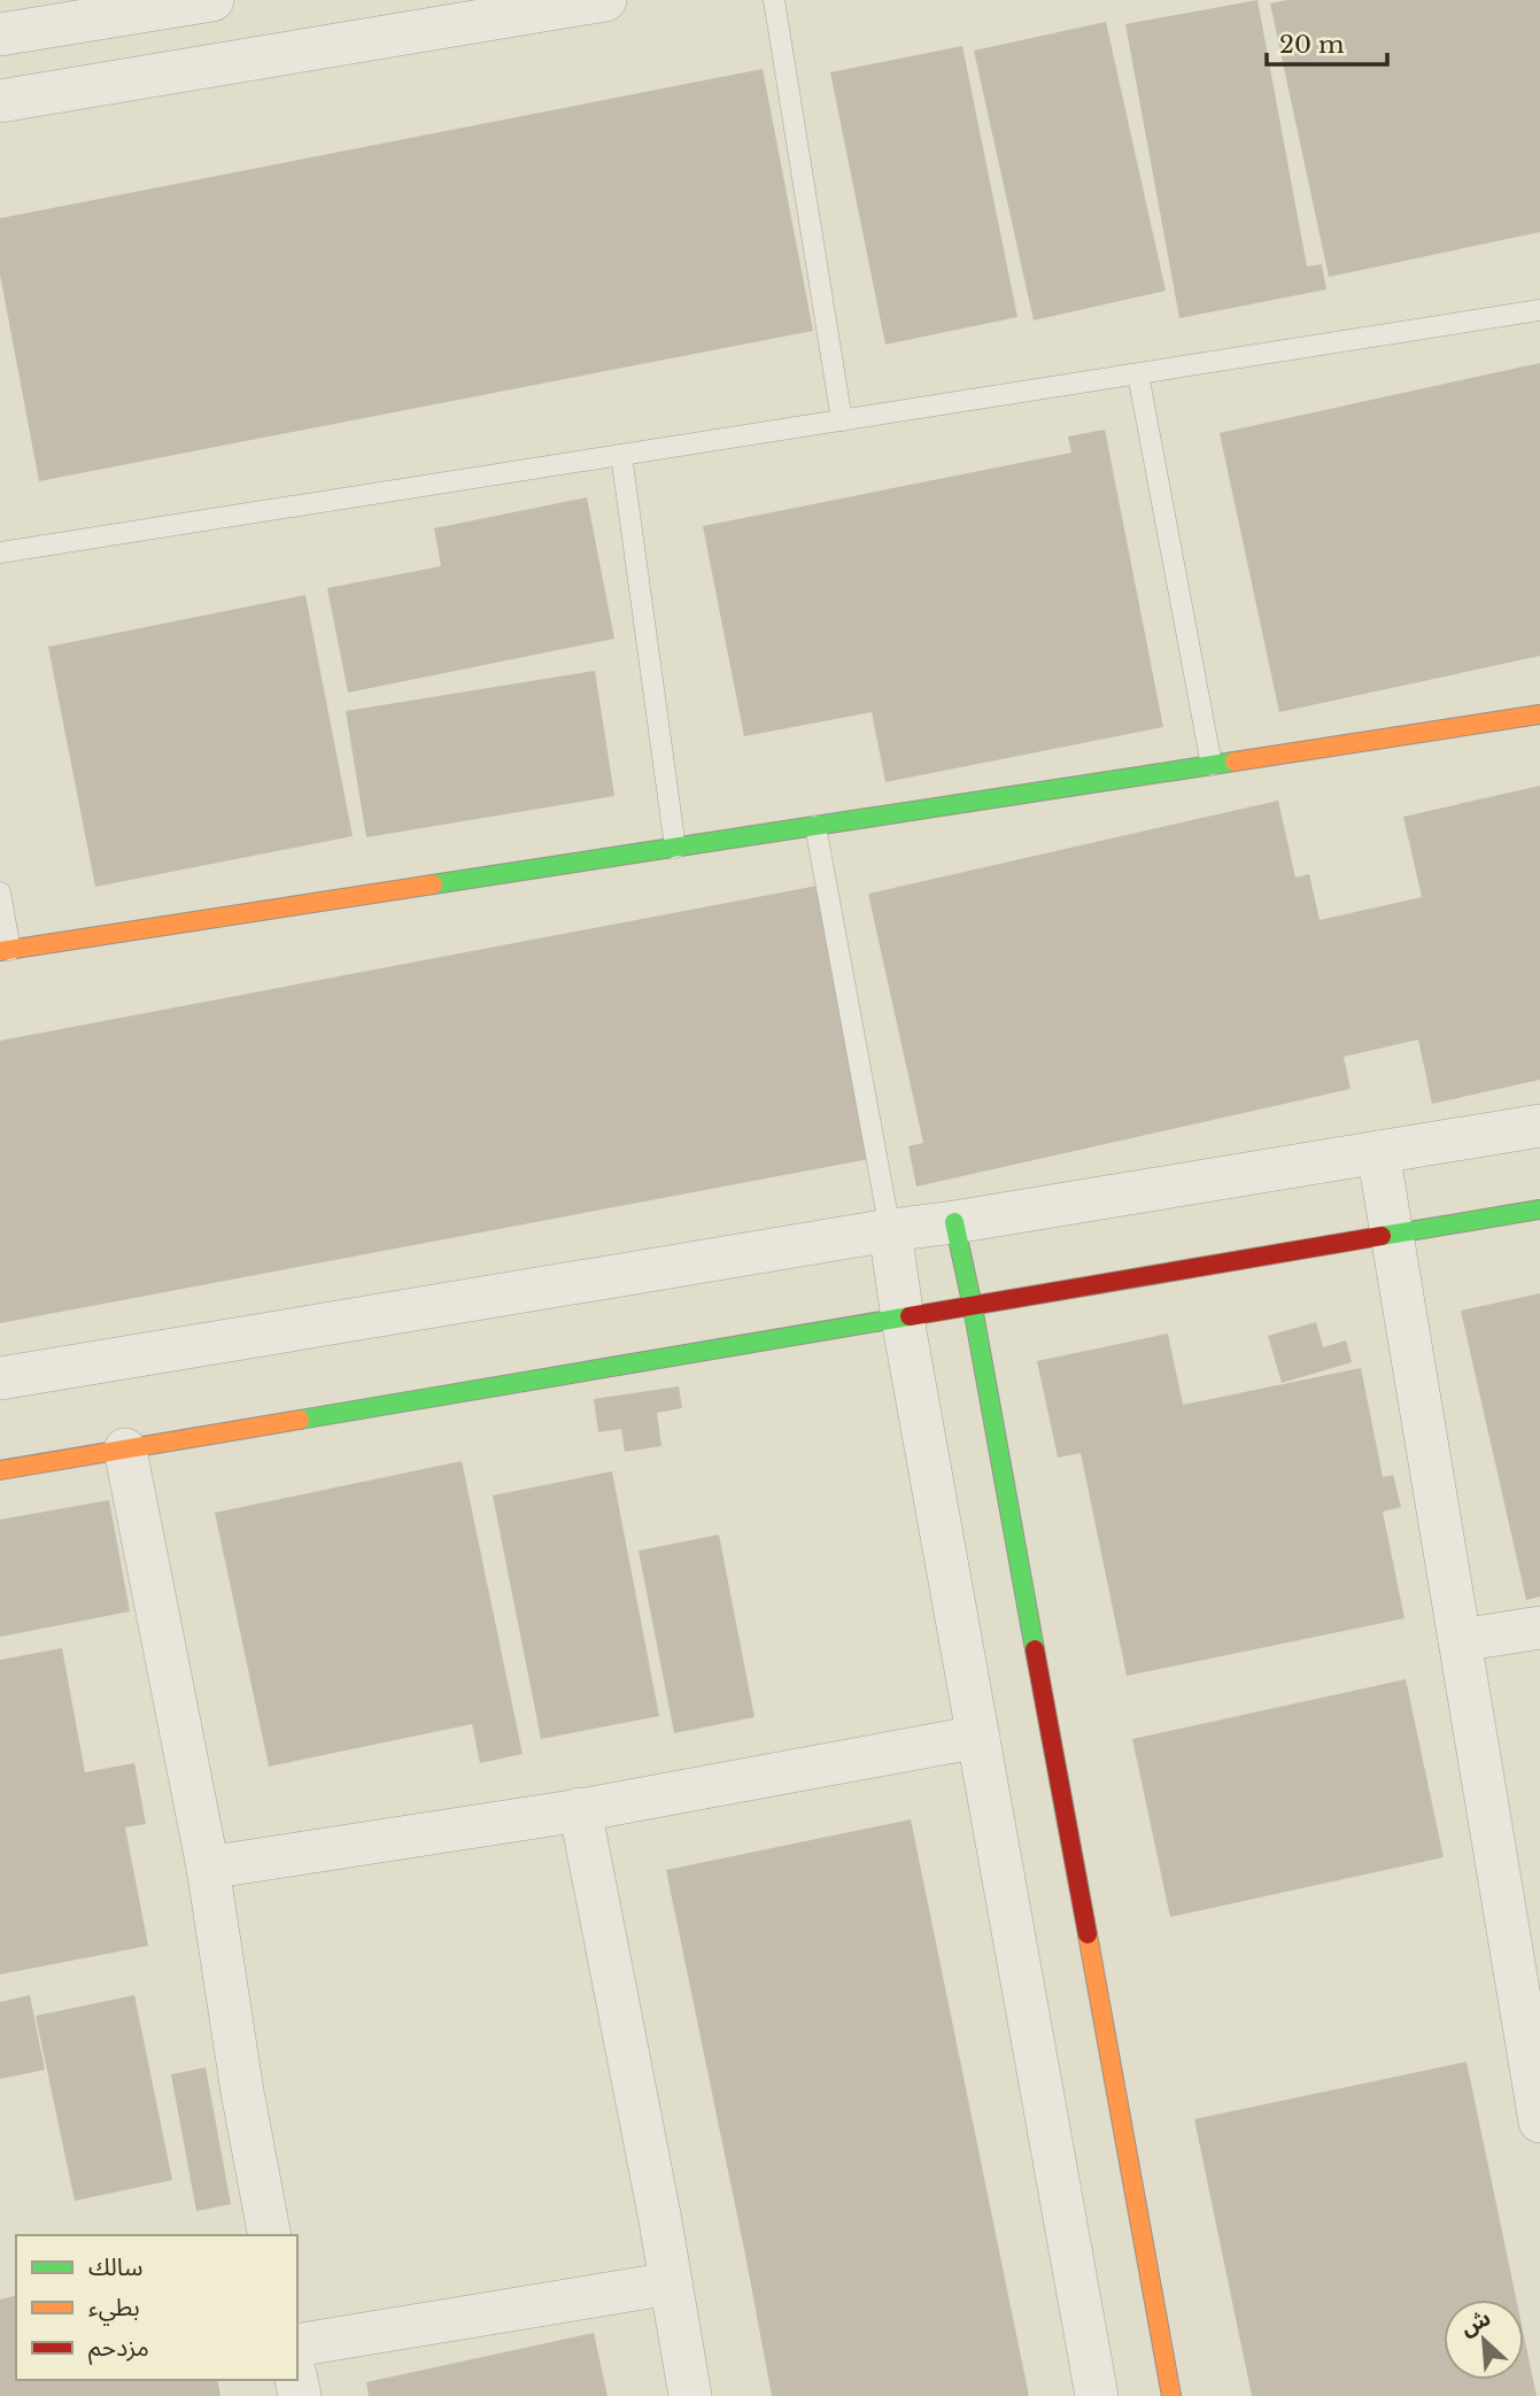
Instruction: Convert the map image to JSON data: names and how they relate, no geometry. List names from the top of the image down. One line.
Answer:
{"legend":["سالك","بطيء","مزدحم"],"scale_bar":"20 m","north":"top left"}
